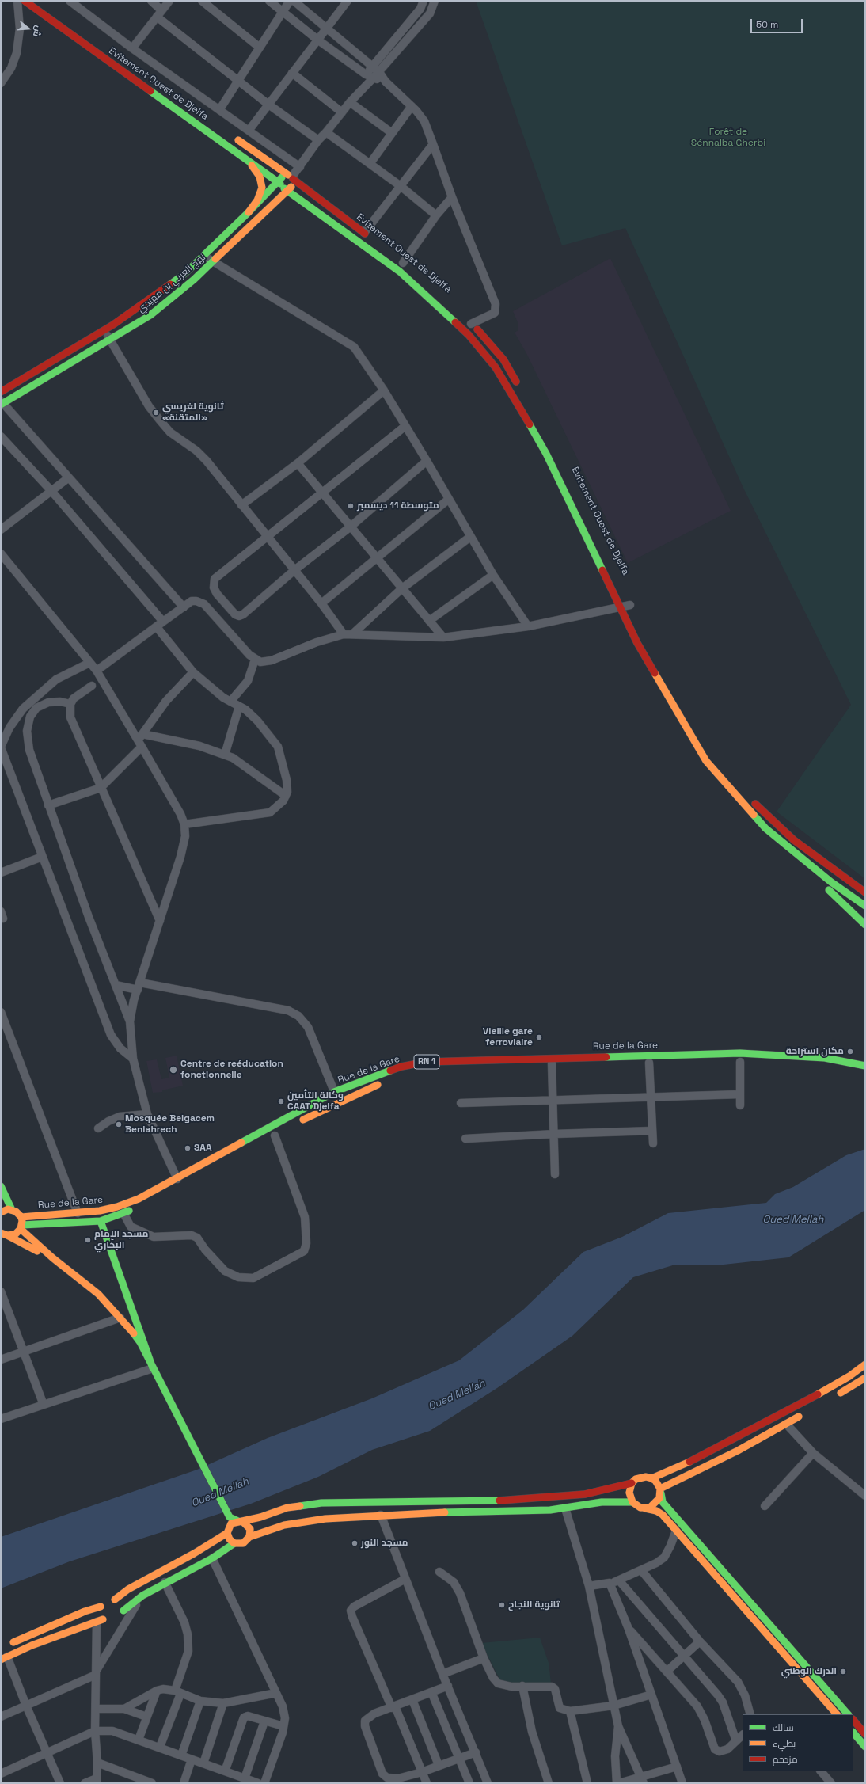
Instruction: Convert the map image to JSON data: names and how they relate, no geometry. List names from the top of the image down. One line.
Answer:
{"streets":{"main road":["Evitement Ouest de Djelfa","نهج العربي بن مهيدي","Rue de la Gare","RN 1"]},"crossings":[["Evitement Ouest de Djelfa","نهج العربي بن مهيدي"]],"water":["Oued Mellah"],"parks":["Forêt de Sénnalba Gherbi"],"places":["ثانوية لغريسي «المتقنة»","متوسطة 11 ديسمبر","Vieille gare ferroviaire","مكان استراحة","Centre de reéducation fonctionnelle","وكالة التأمين CAAT Djelfa","Mosquée Belgacem Benlahrech","SAA","مسجد الإمام البخاري","مسجد النور","ثانوية النجاح","الدرك الوطني"],"legend":["سالك","بطيء","مزدحم"],"scale_bar":"50 m","north":"right"}
